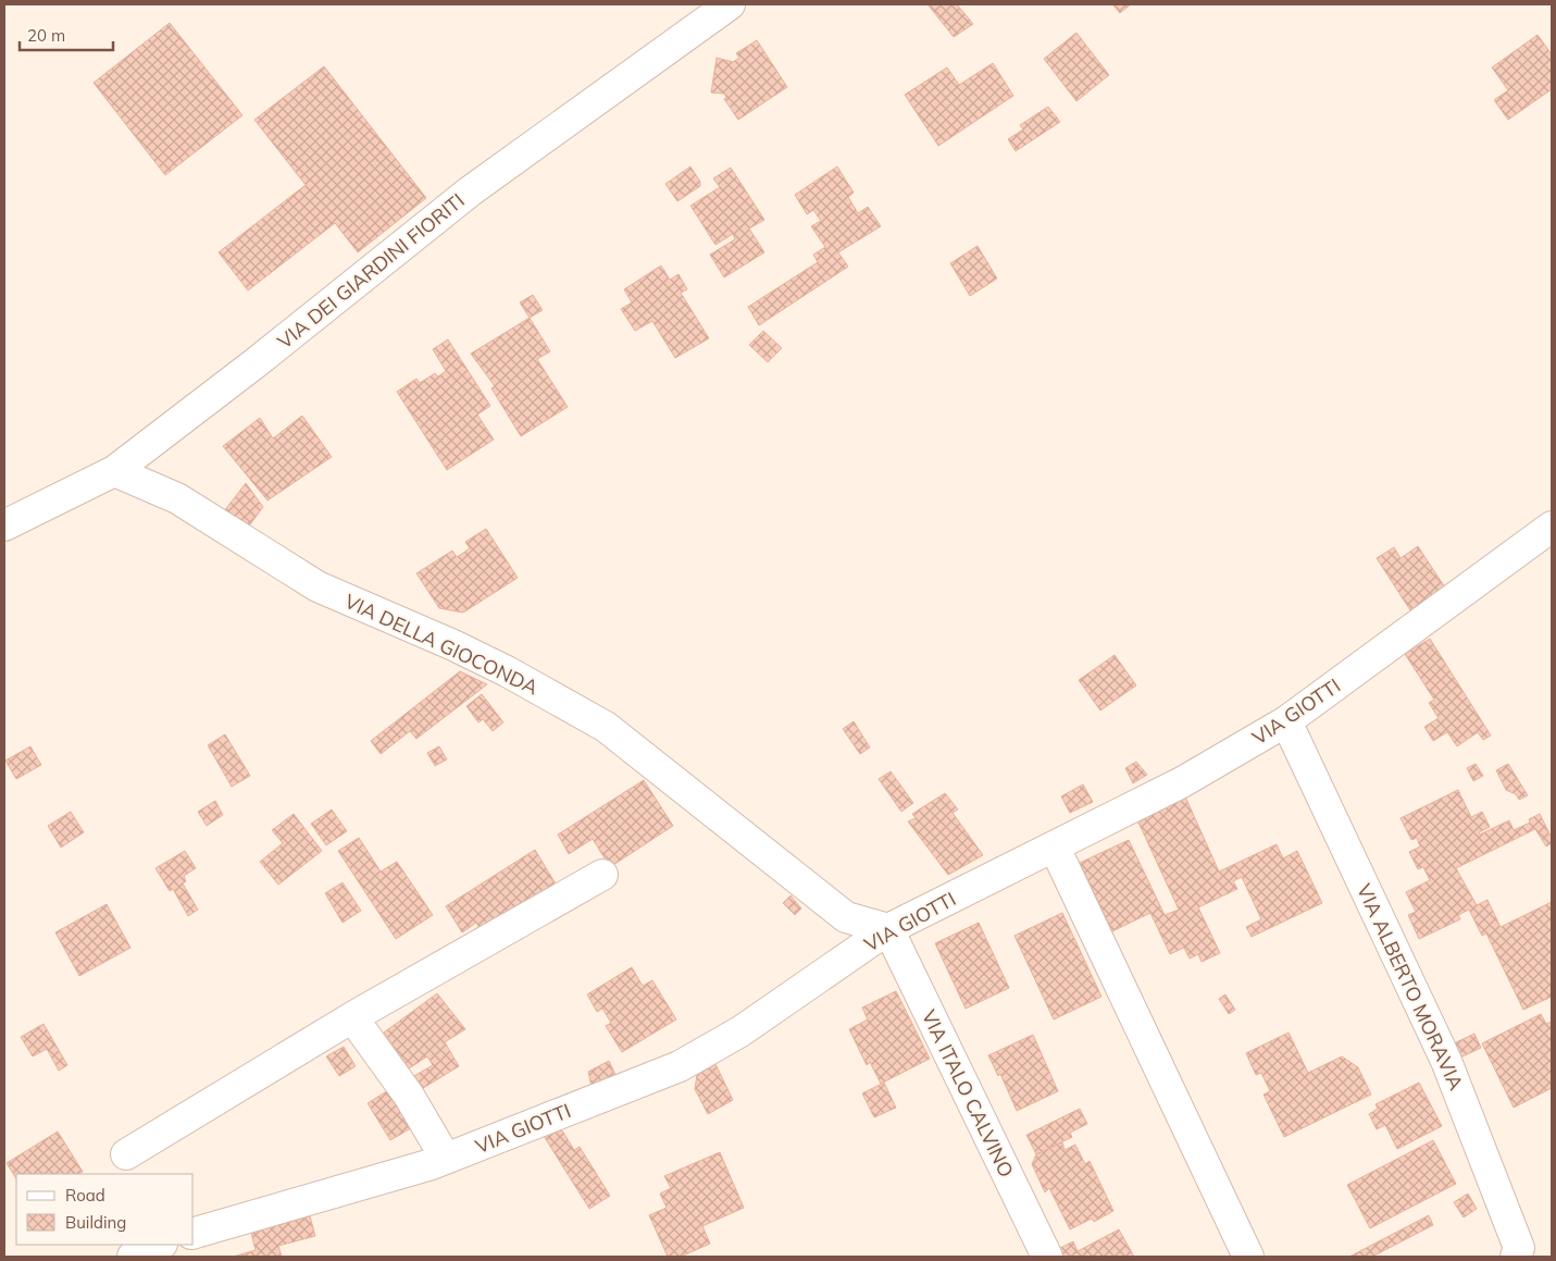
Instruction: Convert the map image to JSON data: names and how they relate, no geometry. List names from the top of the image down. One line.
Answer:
{"streets":{"street":["VIA DEI GIARDINI FIORITI","VIA DELLA GIOCONDA","VIA GIOTTI","VIA ALBERTO MORAVIA","VIA ITALO CALVINO"]},"crossings":[["VIA DEI GIARDINI FIORITI","VIA DELLA GIOCONDA"],["VIA DELLA GIOCONDA","VIA GIOTTI"],["VIA DELLA GIOCONDA","VIA ITALO CALVINO"],["VIA GIOTTI","VIA ALBERTO MORAVIA"],["VIA GIOTTI","VIA ITALO CALVINO"]],"legend":["Road","Building"],"scale_bar":"20 m"}
